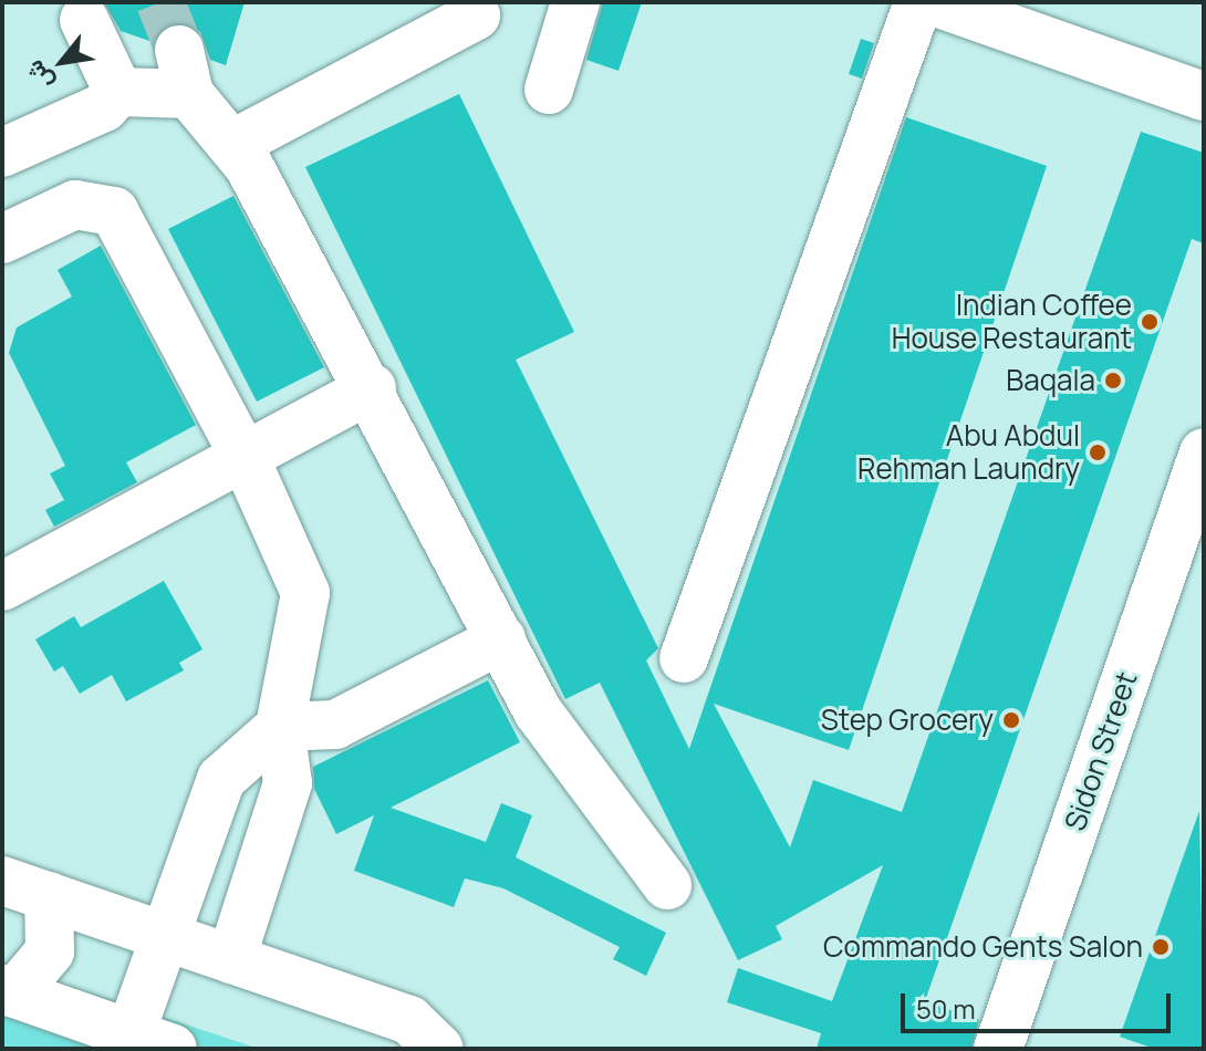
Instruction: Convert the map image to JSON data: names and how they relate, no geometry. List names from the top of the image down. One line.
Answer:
{"streets":{"street":["Sidon Street"]},"places":["Indian Coffee House Restaurant","Baqala","Abu Abdul Rehman Laundry","Step Grocery","Commando Gents Salon"],"scale_bar":"50 m","north":"bottom left"}
